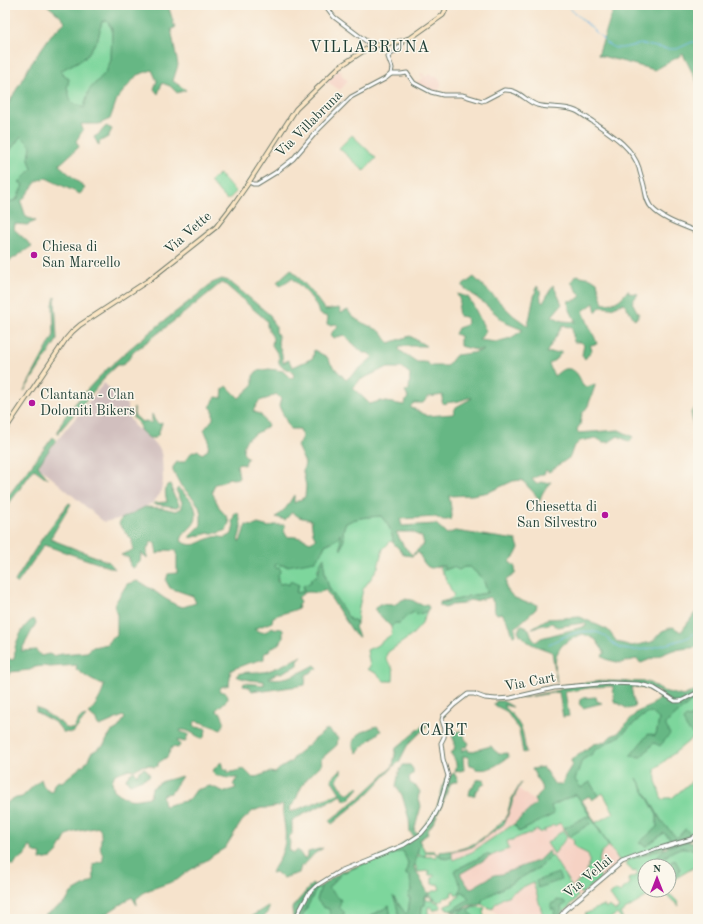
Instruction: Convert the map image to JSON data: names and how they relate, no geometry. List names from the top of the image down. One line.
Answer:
{"streets":{"main road":["Via Vette"],"street":["Via Villabruna","Via Cart","Via Vellai"]},"crossings":[["Via Villabruna","Via Vette"]],"districts":["VILLABRUNA","CART"],"places":["Chiesa di San Marcello","Clantana - Clan Dolomiti Bikers","Chiesetta di San Silvestro"],"north":"top"}
